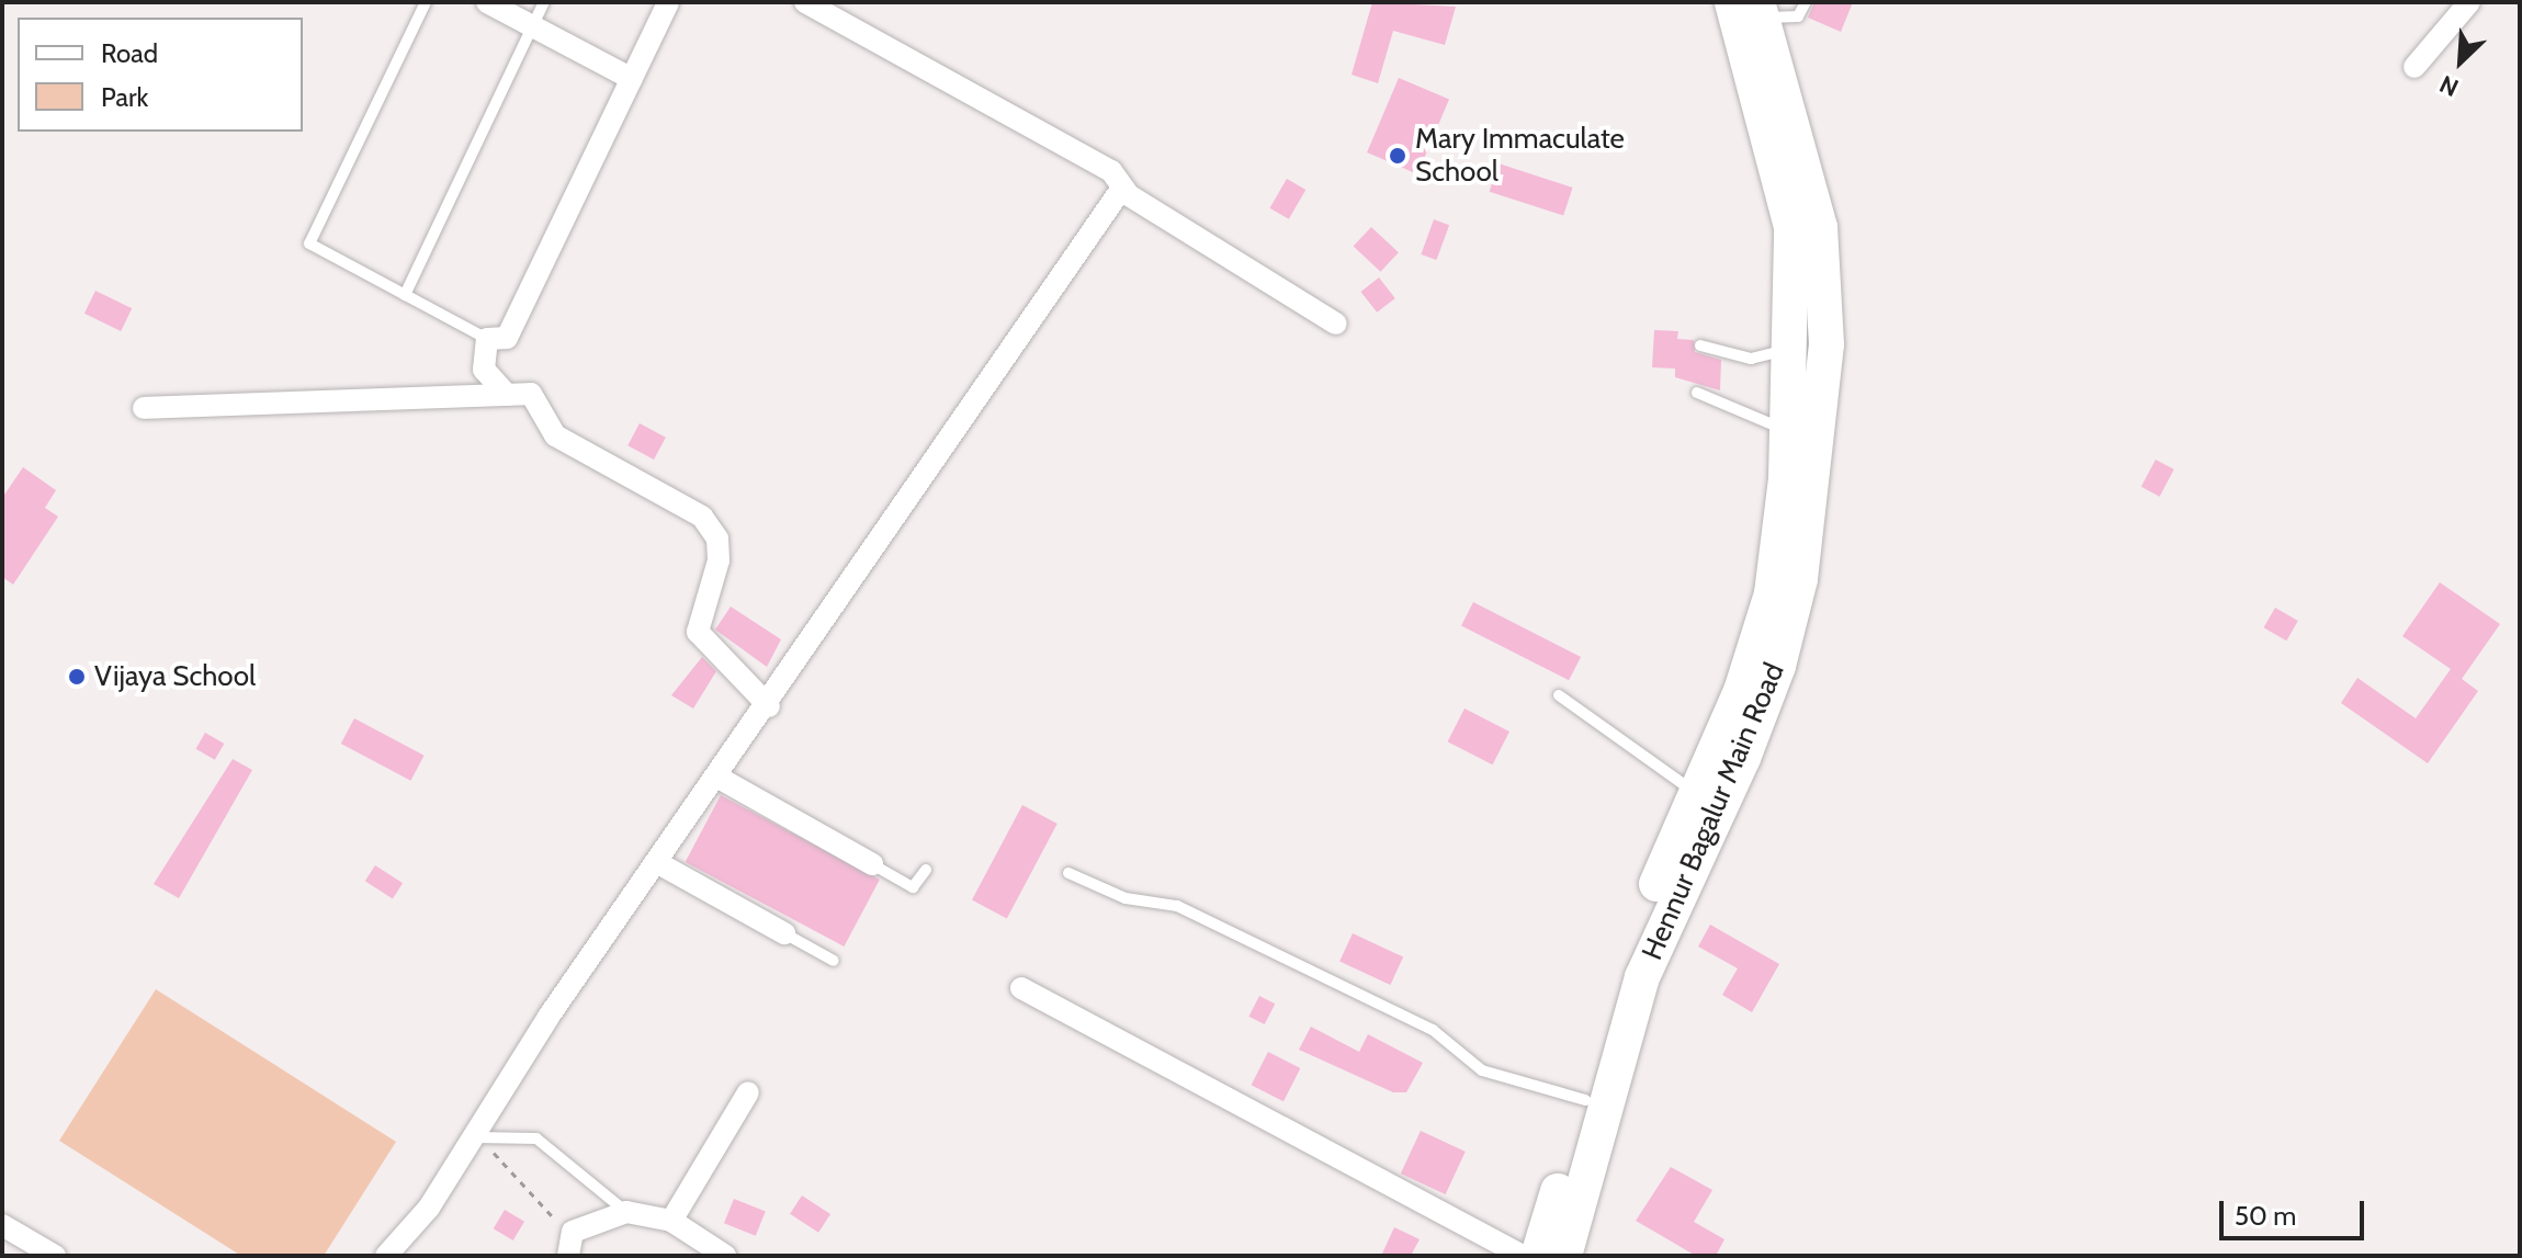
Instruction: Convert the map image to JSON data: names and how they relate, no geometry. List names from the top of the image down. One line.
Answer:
{"streets":{"main road":["Hennur Bagalur Main Road"]},"places":["Mary Immaculate School","Vijaya School"],"legend":["Road","Park"],"scale_bar":"50 m","north":"bottom left"}
